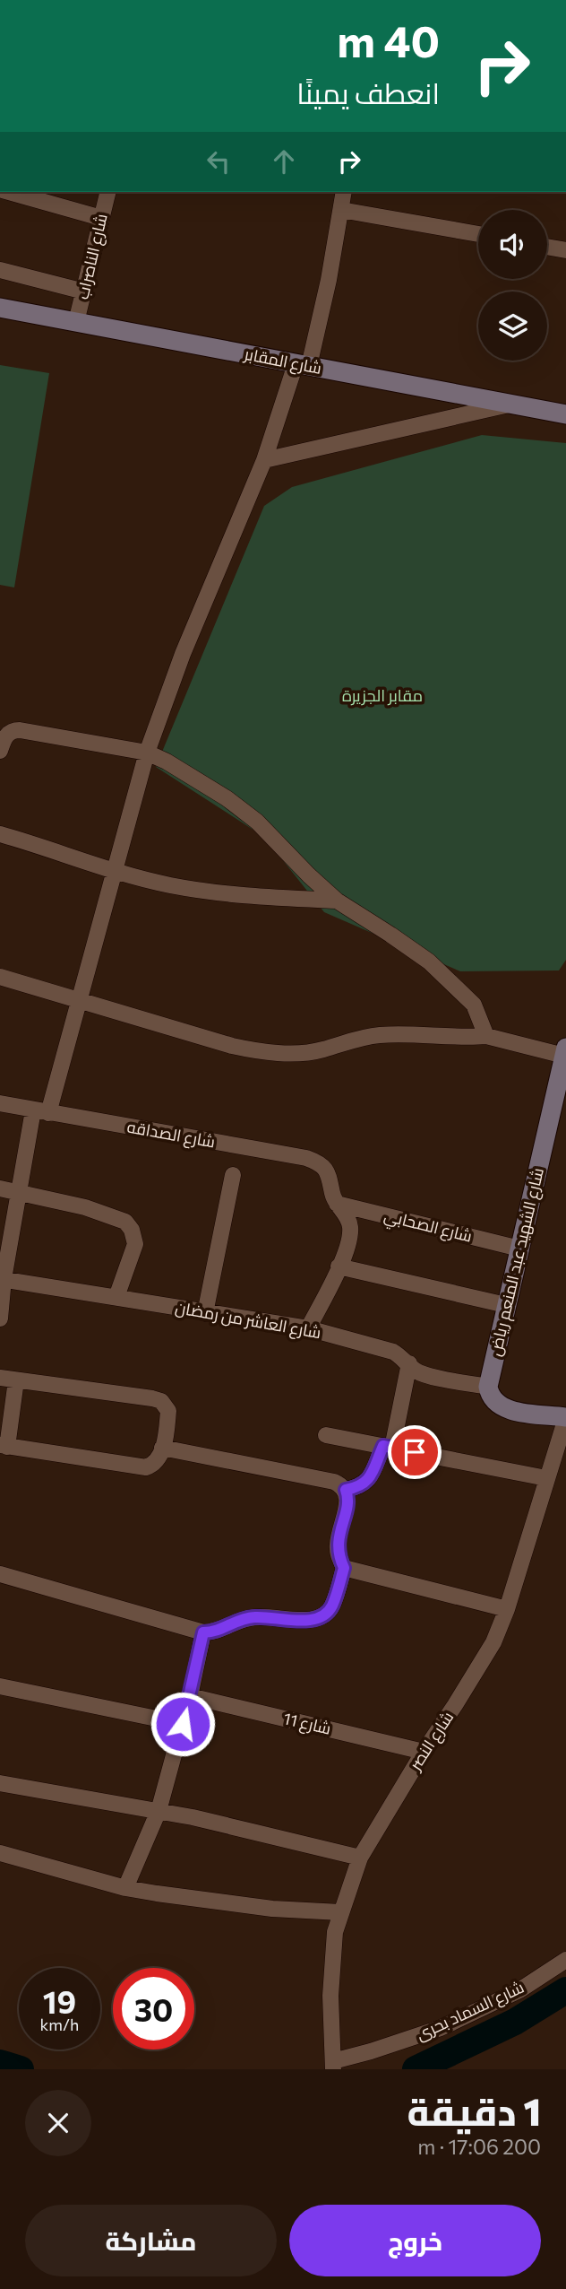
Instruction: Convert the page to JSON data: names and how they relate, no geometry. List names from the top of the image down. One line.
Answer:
{"streets":{"street":["شارع الناصراب","شارع المقابر","شارع الصداقه","شارع الصحابي","شارع الشهيد عبد المنعم رياض","شارع العاشر من رمضان","شارع 11","شارع النصر","شارع السماد بحرى"]},"crossings":[["شارع الناصراب","شارع المقابر"],["شارع الصداقه","شارع الصحابي"],["شارع الصحابي","شارع الشهيد عبد المنعم رياض"],["شارع الشهيد عبد المنعم رياض","شارع العاشر من رمضان"],["شارع 11","شارع النصر"],["شارع النصر","شارع السماد بحرى"]],"parks":["مقابر الجزيرة"],"page":{"turn":["40 m","انعطف يمينًا"],"speed":"19 km/h","limit":"30","heading":["1 دقيقة","200 m · 17:06"],"buttons":["خروج","مشاركة"]}}
